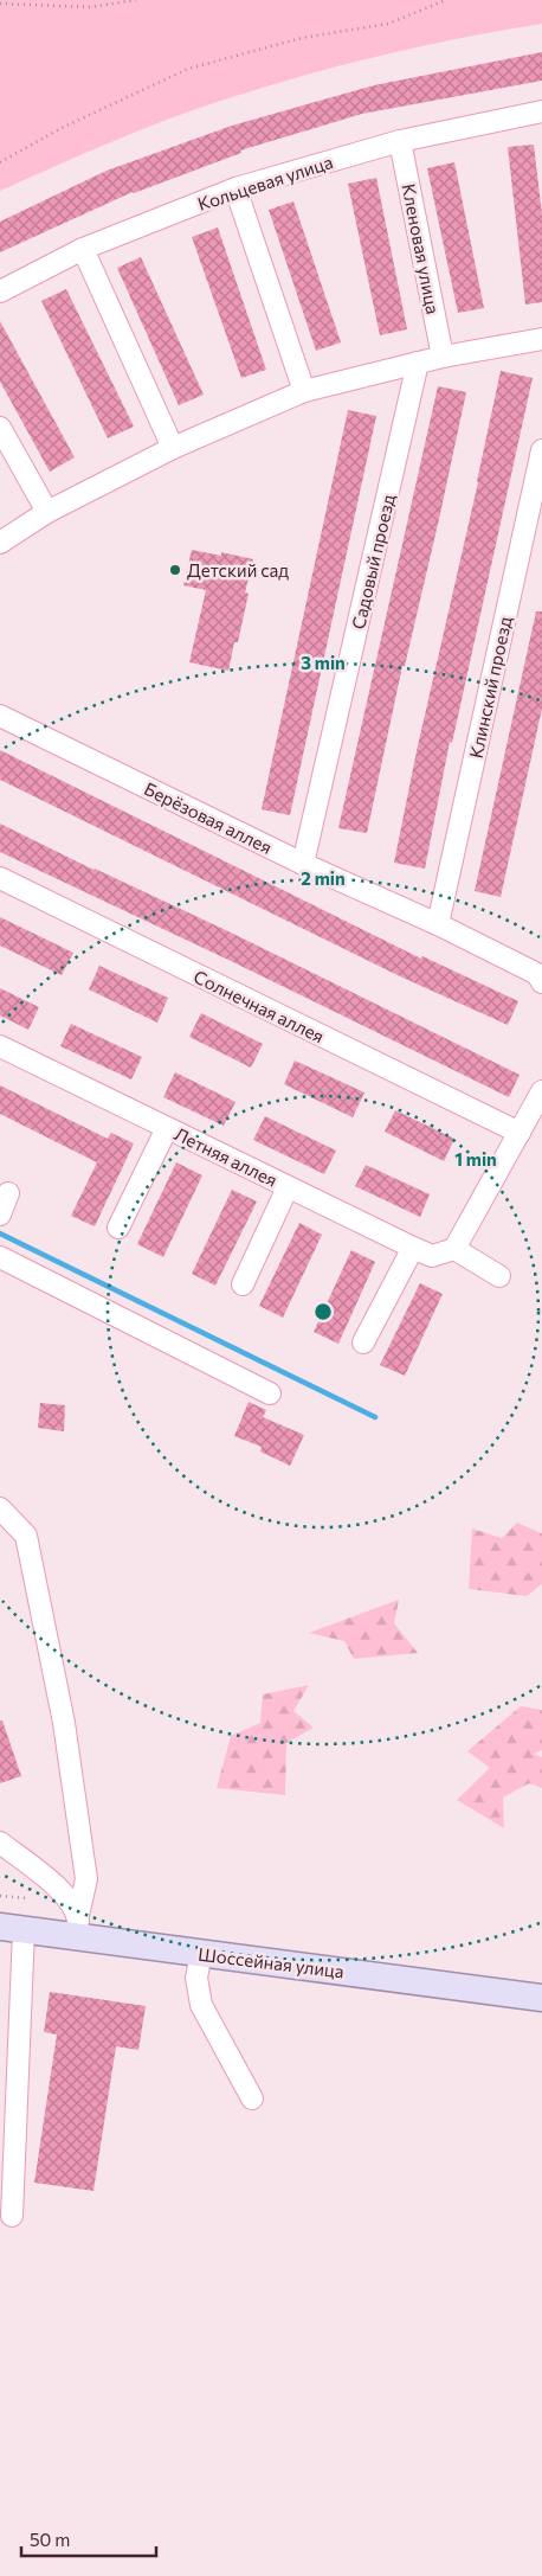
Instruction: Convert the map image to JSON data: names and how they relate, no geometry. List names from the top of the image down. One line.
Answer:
{"streets":{"main road":["Шоссейная улица"],"street":["Кольцевая улица","Кленовая улица","Садовый проезд","Клинский проезд","Берёзовая аллея","Солнечная аллея","Летняя аллея"]},"crossings":[["Кольцевая улица","Кленовая улица"],["Садовый проезд","Берёзовая аллея"],["Клинский проезд","Берёзовая аллея"]],"places":["Детский сад"],"scale_bar":"50 m","rings":["3 min","2 min","1 min"]}
